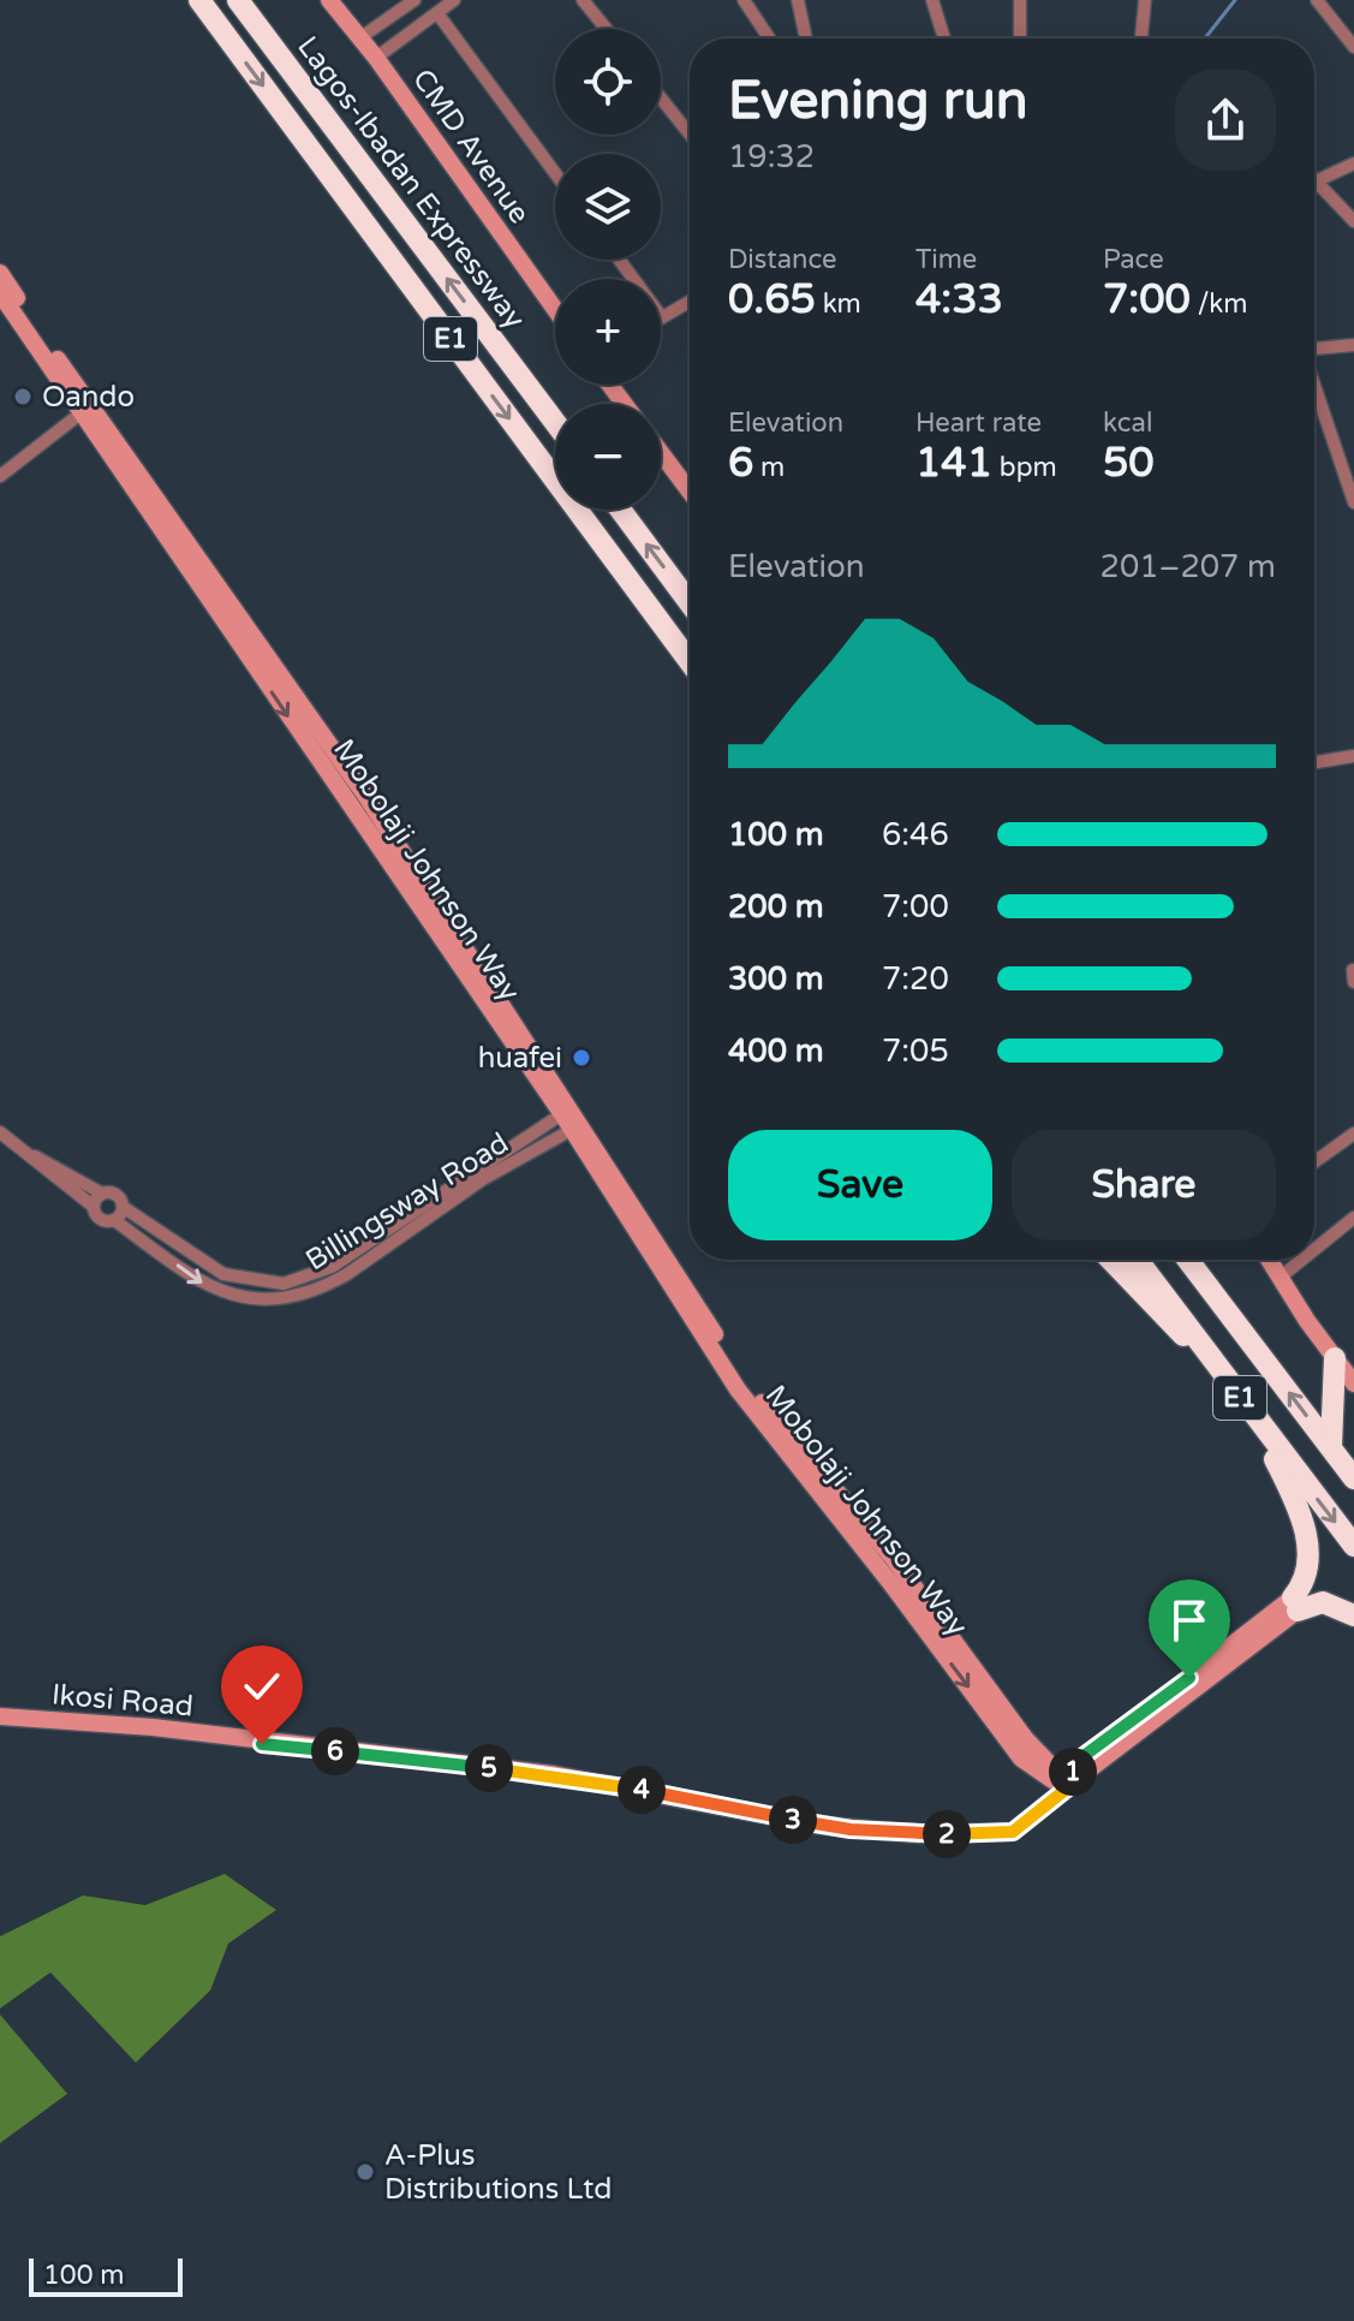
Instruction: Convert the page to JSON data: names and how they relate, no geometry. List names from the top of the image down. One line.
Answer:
{"streets":{"highway":["Lagos-Ibadan Expressway","E1"],"street":["CMD Avenue","Mobolaji Johnson Way","Billingsway Road","Ikosi Road"]},"crossings":[["Mobolaji Johnson Way","Billingsway Road"]],"one_way":["Billingsway Road"],"places":["Oando","huafei","A-Plus Distributions Ltd"],"scale_bar":"100 m","page":{"map_buttons":["+","−"],"heading":["Evening run","19:32"],"stats":[["Distance","0.65 km"],["Time","4:33"],["Pace","7:00 /km"],["Elevation","6 m"],["Heart rate","141 bpm"],["kcal","50"]],"chart":["Elevation","201–207 m"],"list":[{"name":"100 m","note":"6:46"},{"name":"200 m","note":"7:00"},{"name":"300 m","note":"7:20"},{"name":"400 m","note":"7:05"}],"buttons":["Save","Share"],"pins":["6","5","1","4","3","2"],"scale":"100 m"}}
